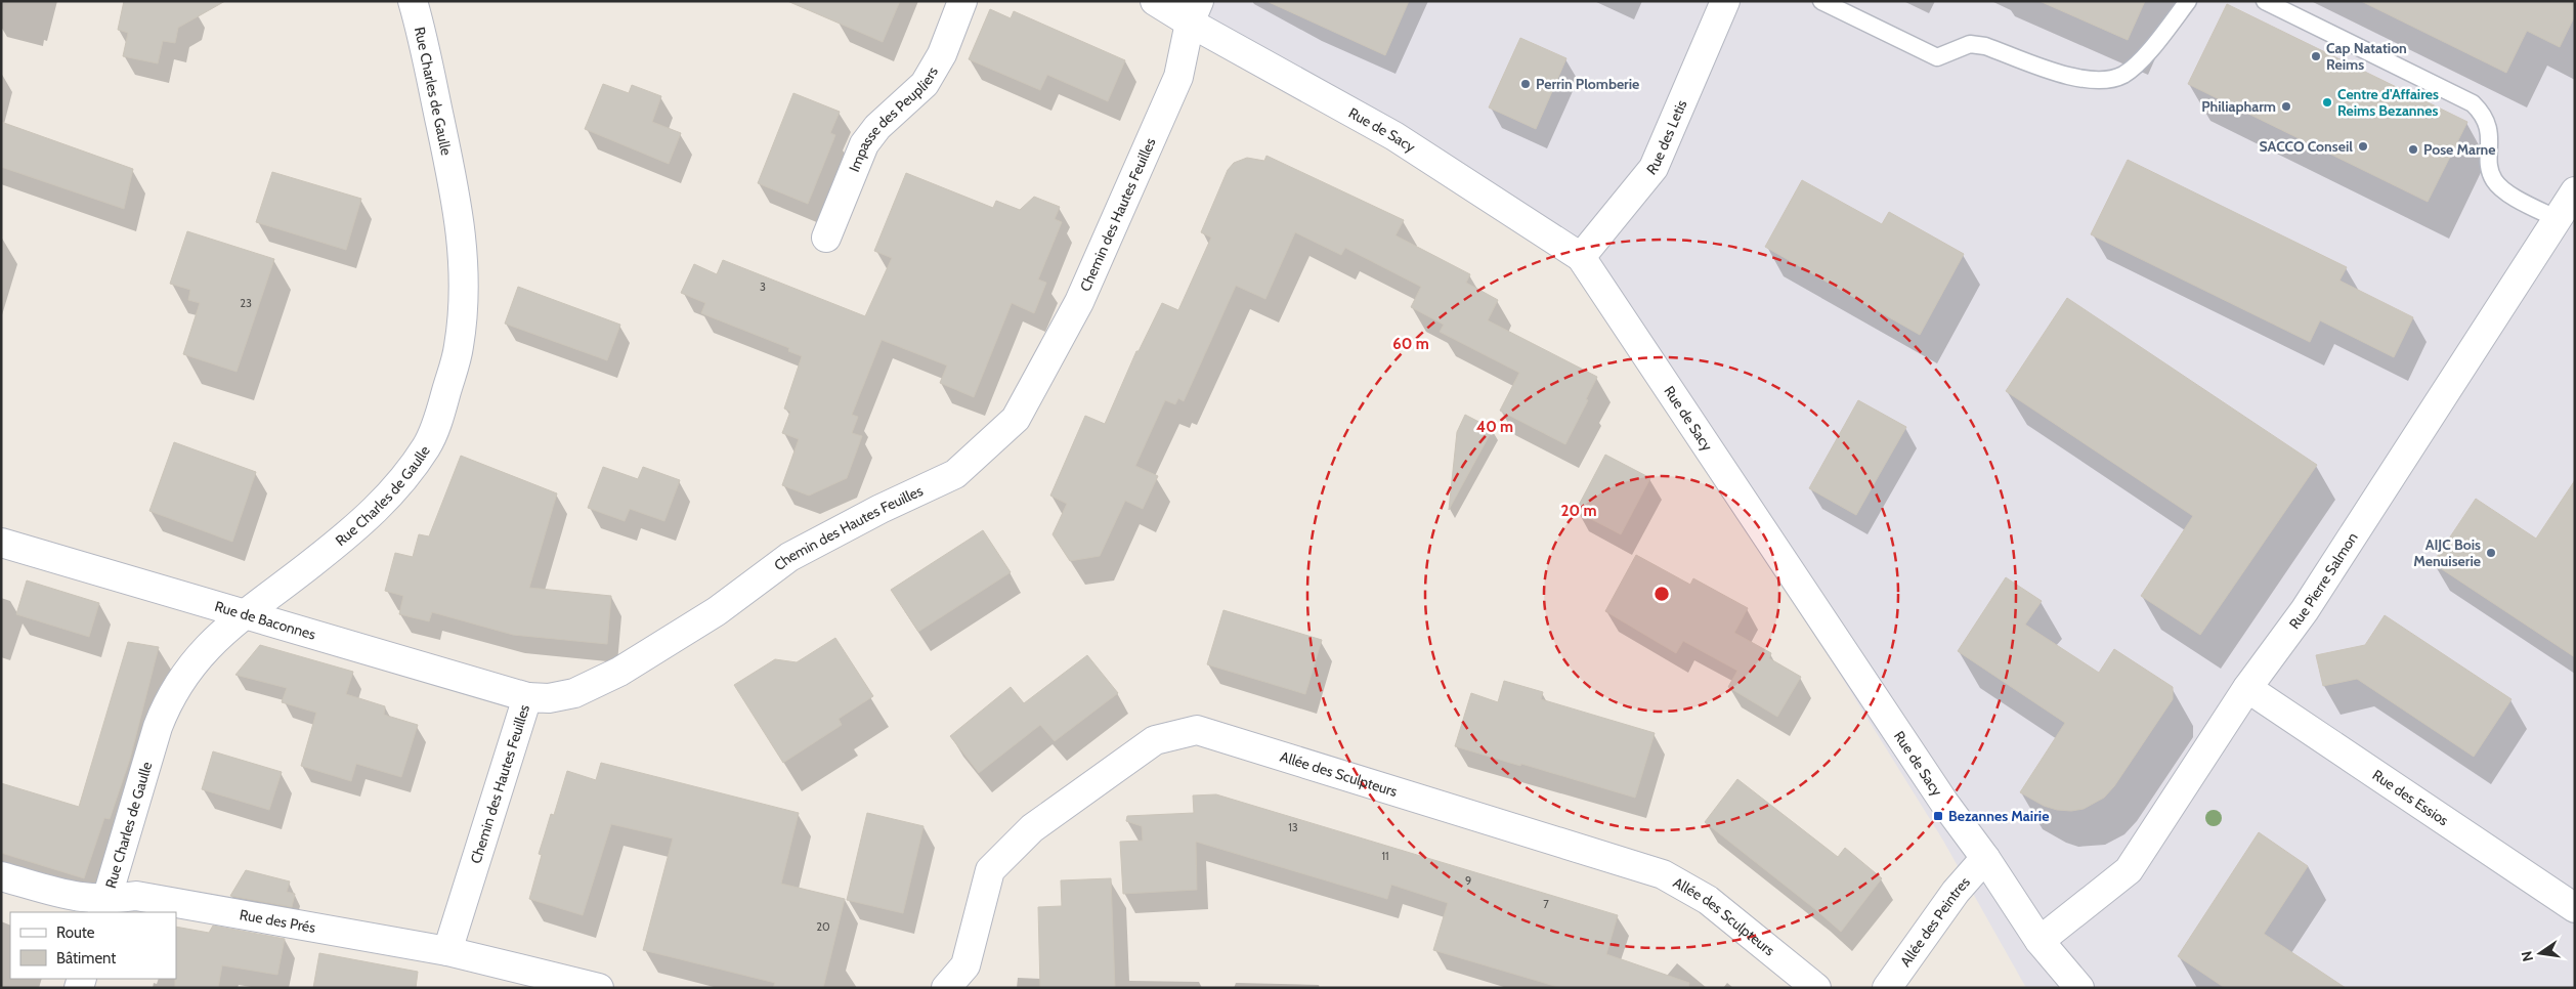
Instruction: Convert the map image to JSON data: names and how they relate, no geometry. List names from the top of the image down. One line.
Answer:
{"streets":{"street":["Rue Charles de Gaulle","Impasse des Peupliers","Rue de Sacy","Rue des Letis","Chemin des Hautes Feuilles","Rue Pierre Salmon","Rue de Baconnes","Allée des Sculpteurs","Rue des Essios","Rue des Prés","Allée des Peintres"]},"crossings":[["Rue Charles de Gaulle","Rue de Baconnes"],["Rue Charles de Gaulle","Rue des Prés"],["Rue de Sacy","Rue des Letis"],["Rue de Sacy","Chemin des Hautes Feuilles"],["Rue de Sacy","Rue Pierre Salmon"],["Rue de Sacy","Allée des Peintres"],["Chemin des Hautes Feuilles","Rue de Baconnes"],["Chemin des Hautes Feuilles","Rue des Prés"],["Rue Pierre Salmon","Rue des Essios"]],"places":{"other":["Cap Natation Reims","Perrin Plomberie","Centre d'Affaires Reims Bezannes","Philiapharm","SACCO Conseil","Pose Marne","AIJC Bois Menuiserie"],"transit":["Bezannes Mairie"]},"house_numbers":["3","23","13","11","9","7","20"],"legend":["Route","Bâtiment"],"north":"left","rings":["60 m","40 m","20 m"]}
